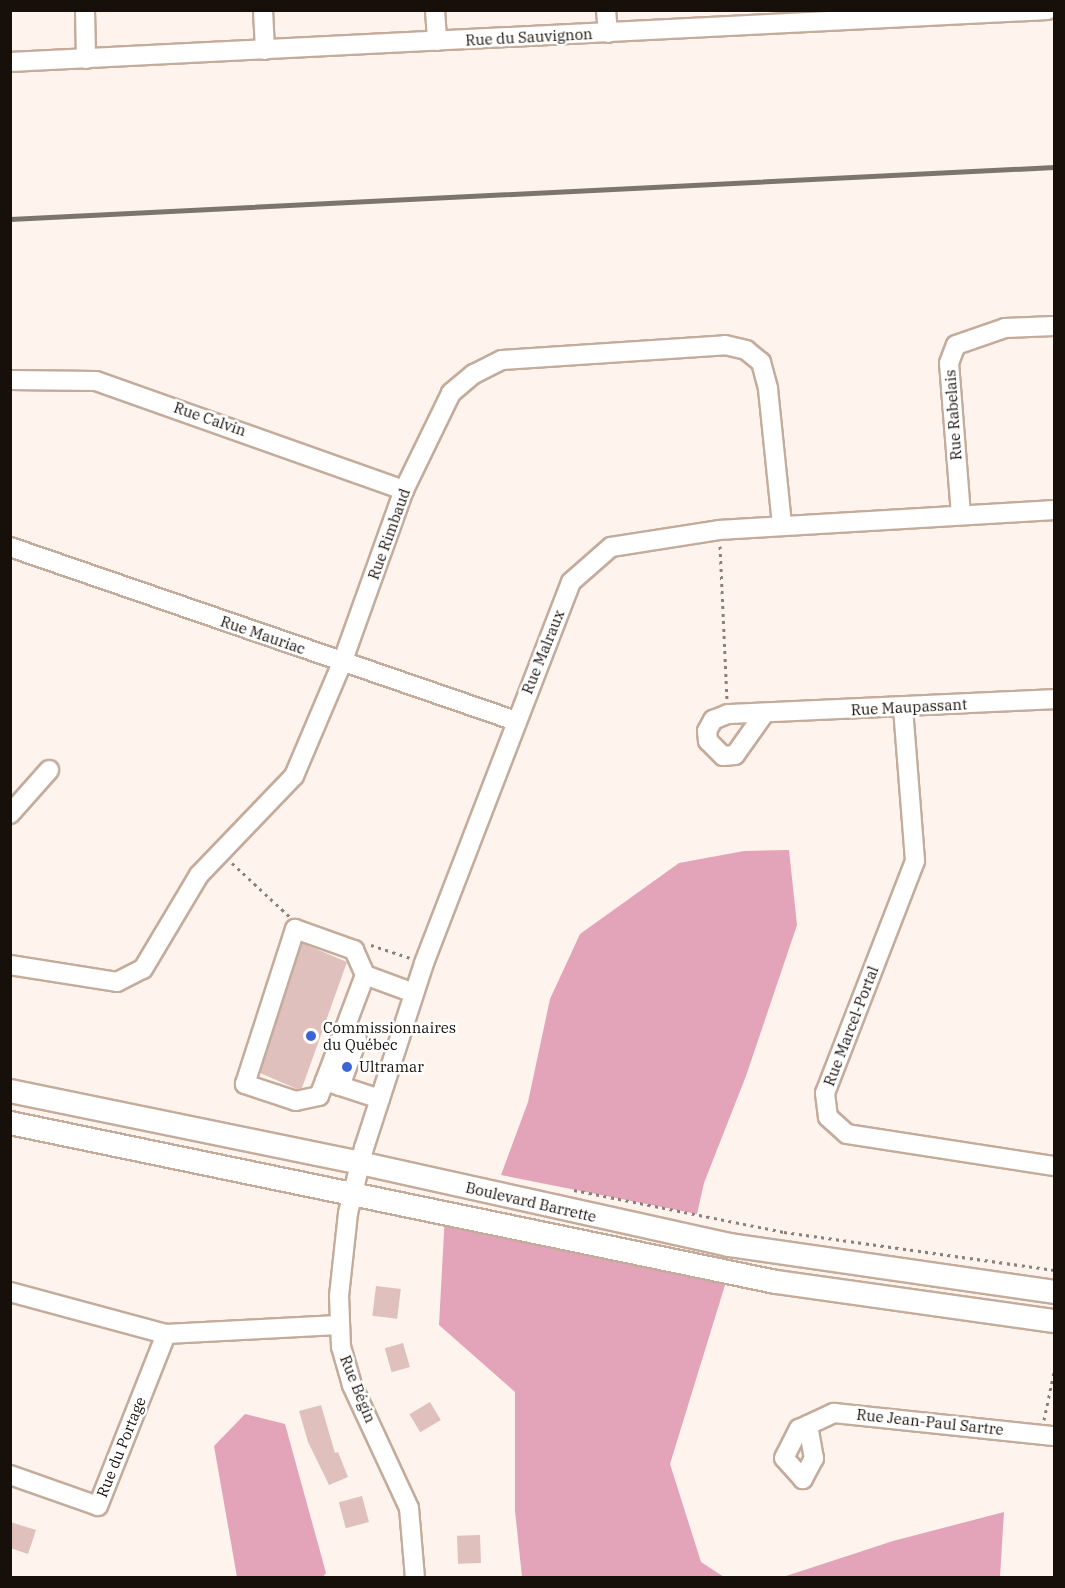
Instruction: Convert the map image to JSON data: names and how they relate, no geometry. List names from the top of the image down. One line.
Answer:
{"streets":{"main road":["Boulevard Barrette"],"street":["Rue du Sauvignon","Rue Rabelais","Rue Calvin","Rue Rimbaud","Rue Mauriac","Rue Malraux","Rue Maupassant","Rue Marcel-Portal","Rue Bégin","Rue Jean-Paul Sartre","Rue du Portage"]},"crossings":[["Rue Rabelais","Rue Malraux"],["Rue Calvin","Rue Rimbaud"],["Rue Rimbaud","Rue Mauriac"],["Rue Rimbaud","Rue Malraux"],["Rue Mauriac","Rue Malraux"],["Rue Malraux","Boulevard Barrette"],["Rue Malraux","Rue Bégin"],["Rue Maupassant","Rue Marcel-Portal"],["Boulevard Barrette","Rue Bégin"]],"places":["Commissionnaires du Québec","Ultramar"]}
